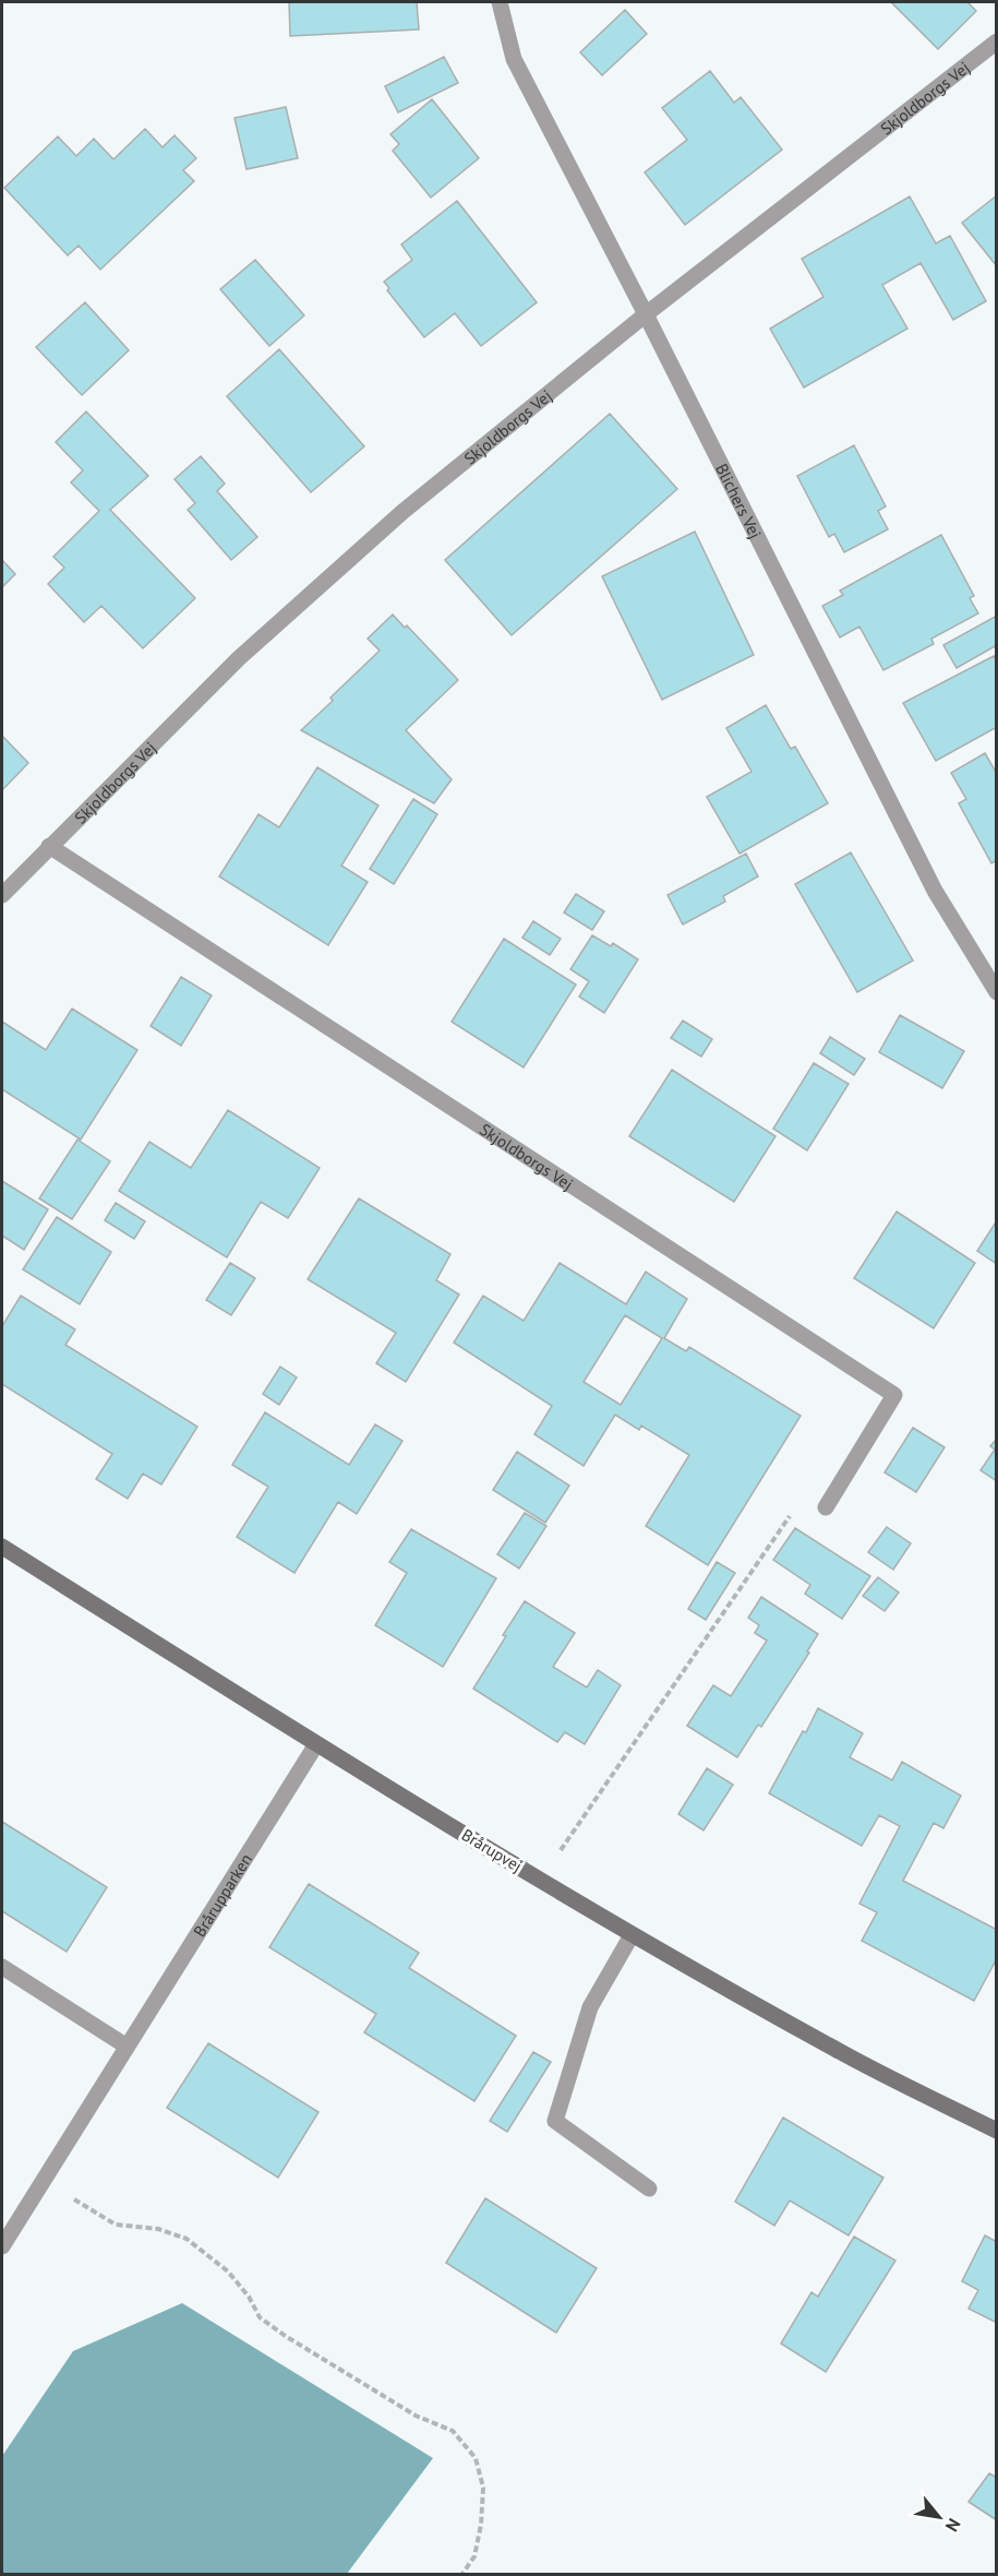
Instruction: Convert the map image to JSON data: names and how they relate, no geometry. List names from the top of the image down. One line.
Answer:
{"streets":{"street":["Skjoldborgs Vej","Blichers Vej","Brårupvej","Brårupparken"]},"crossings":[["Skjoldborgs Vej","Blichers Vej"],["Brårupvej","Brårupparken"]],"north":"bottom right"}
